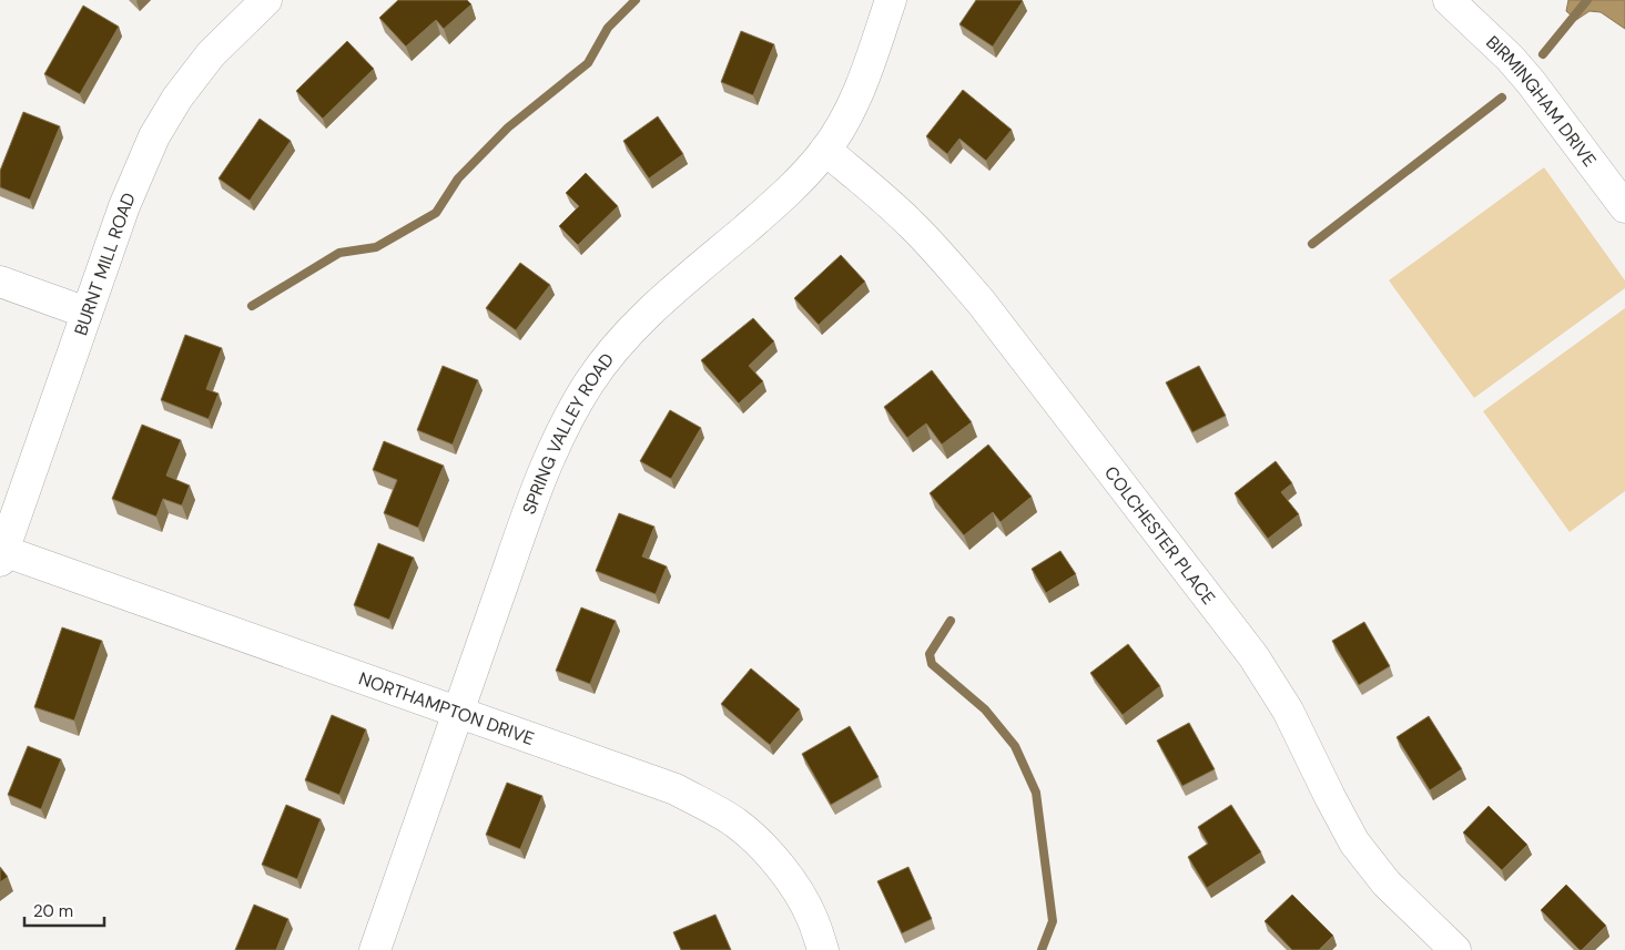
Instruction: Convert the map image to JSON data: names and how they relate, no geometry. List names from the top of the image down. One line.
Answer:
{"streets":{"street":["BIRMINGHAM DRIVE","BURNT MILL ROAD","SPRING VALLEY ROAD","COLCHESTER PLACE","NORTHAMPTON DRIVE"]},"crossings":[["BURNT MILL ROAD","NORTHAMPTON DRIVE"],["SPRING VALLEY ROAD","COLCHESTER PLACE"],["SPRING VALLEY ROAD","NORTHAMPTON DRIVE"]],"scale_bar":"20 m"}
